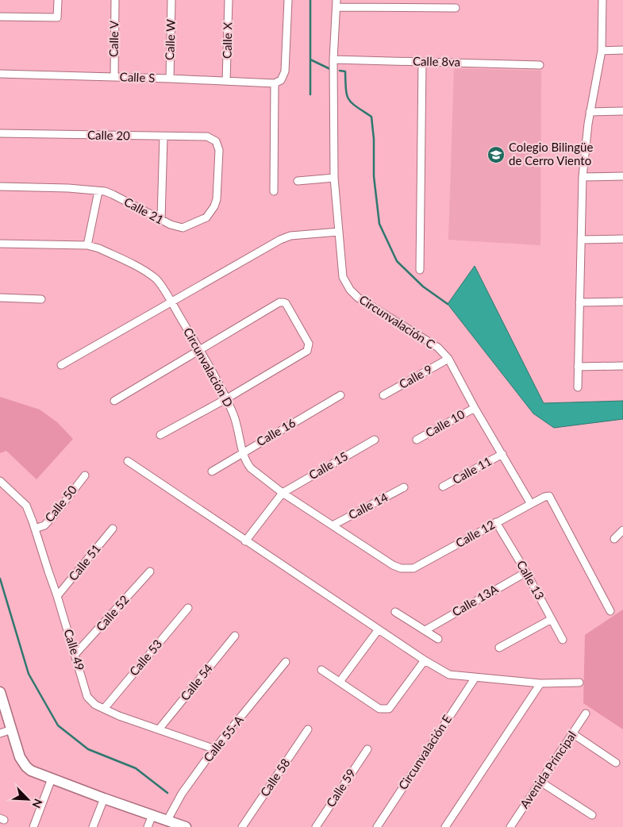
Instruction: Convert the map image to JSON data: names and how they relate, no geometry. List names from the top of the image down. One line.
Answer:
{"streets":{"street":["Calle V","Calle W","Calle X","Calle 8va","Calle S","Calle 20","Calle 21","Circunvalación C","Circunvalación D","Calle 9","Calle 10","Calle 16","Calle 15","Calle 11","Calle 50","Calle 14","Calle 12","Calle 51","Calle 13","Calle 13A","Calle 52","Calle 49","Calle 53","Calle 54","Calle 55-A","Circunvalación E","Avenida Principal","Calle 58","Calle 59"]},"crossings":[["Calle V","Calle S"],["Calle W","Calle S"],["Calle X","Calle S"],["Calle 8va","Circunvalación C"],["Calle 20","Calle 21"],["Circunvalación C","Calle 9"],["Circunvalación C","Calle 10"],["Circunvalación C","Calle 11"],["Circunvalación C","Calle 12"],["Circunvalación D","Calle 16"],["Circunvalación D","Calle 15"],["Circunvalación D","Calle 14"],["Circunvalación D","Calle 12"],["Calle 50","Calle 49"],["Calle 12","Calle 13"],["Calle 51","Calle 49"],["Calle 13","Calle 13A"],["Calle 52","Calle 49"],["Calle 49","Calle 53"],["Calle 49","Calle 54"],["Calle 49","Calle 55-A"]],"places":{"school or university":["Colegio Bilingüe de Cerro Viento"]},"north":"bottom right"}
